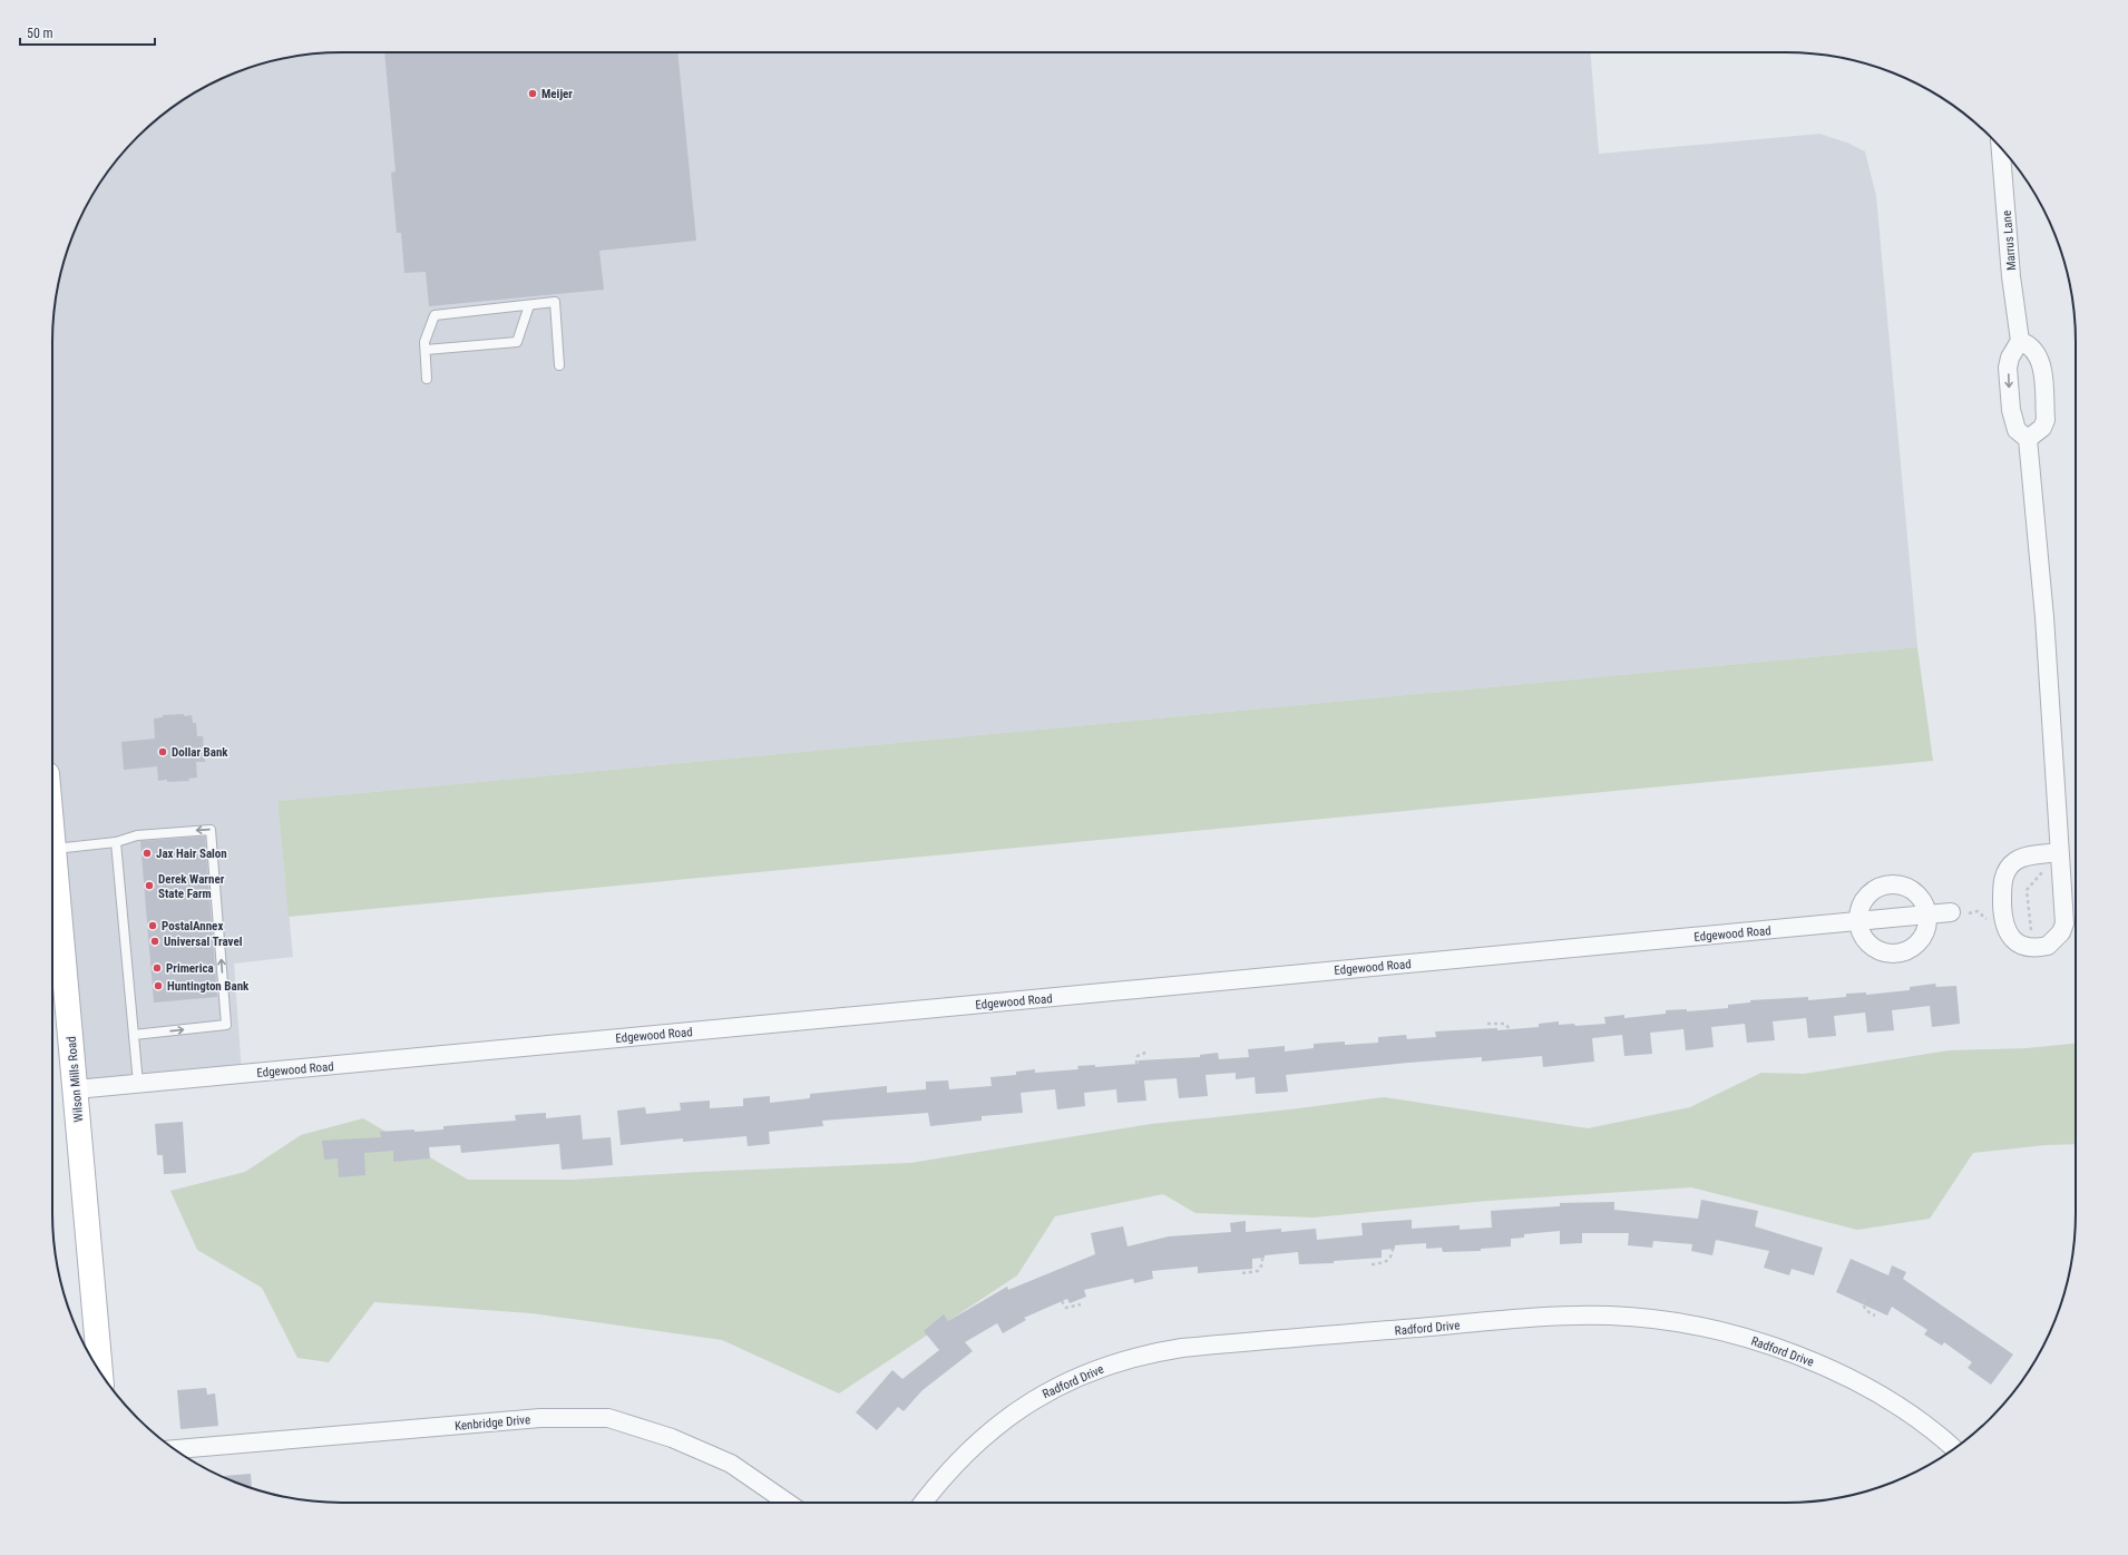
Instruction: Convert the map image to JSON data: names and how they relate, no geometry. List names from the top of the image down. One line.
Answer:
{"streets":{"main road":["Wilson Mills Road"],"street":["Marrus Lane","Edgewood Road","Radford Drive","Kenbridge Drive"]},"crossings":[["Edgewood Road","Wilson Mills Road"]],"places":["Meijer","Dollar Bank","Jax Hair Salon","Derek Warner State Farm","PostalAnnex","Universal Travel","Primerica","Huntington Bank"],"scale_bar":"50 m"}
